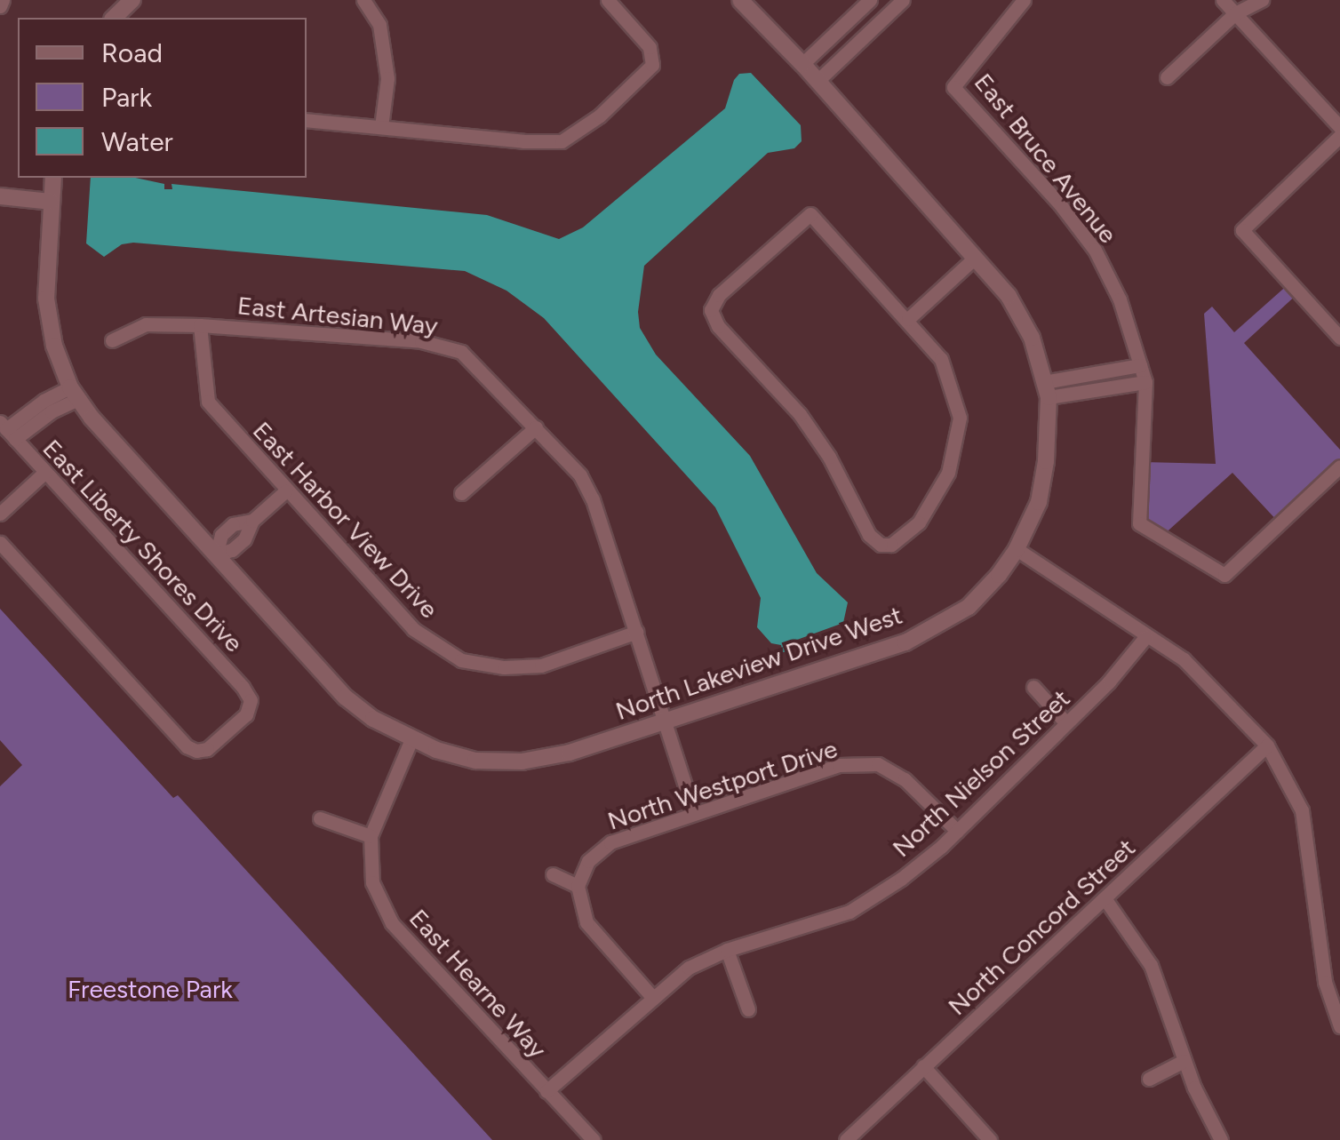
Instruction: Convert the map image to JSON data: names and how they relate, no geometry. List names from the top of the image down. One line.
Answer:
{"streets":{"street":["East Bruce Avenue","East Artesian Way","East Harbor View Drive","East Liberty Shores Drive","North Lakeview Drive West","North Nielson Street","North Westport Drive","North Concord Street","East Hearne Way"]},"crossings":[["East Artesian Way","East Harbor View Drive"],["East Artesian Way","North Lakeview Drive West"],["East Artesian Way","North Westport Drive"],["North Lakeview Drive West","East Hearne Way"],["North Nielson Street","North Westport Drive"],["North Nielson Street","East Hearne Way"]],"parks":["Freestone Park"],"legend":["Road","Park","Water"]}
